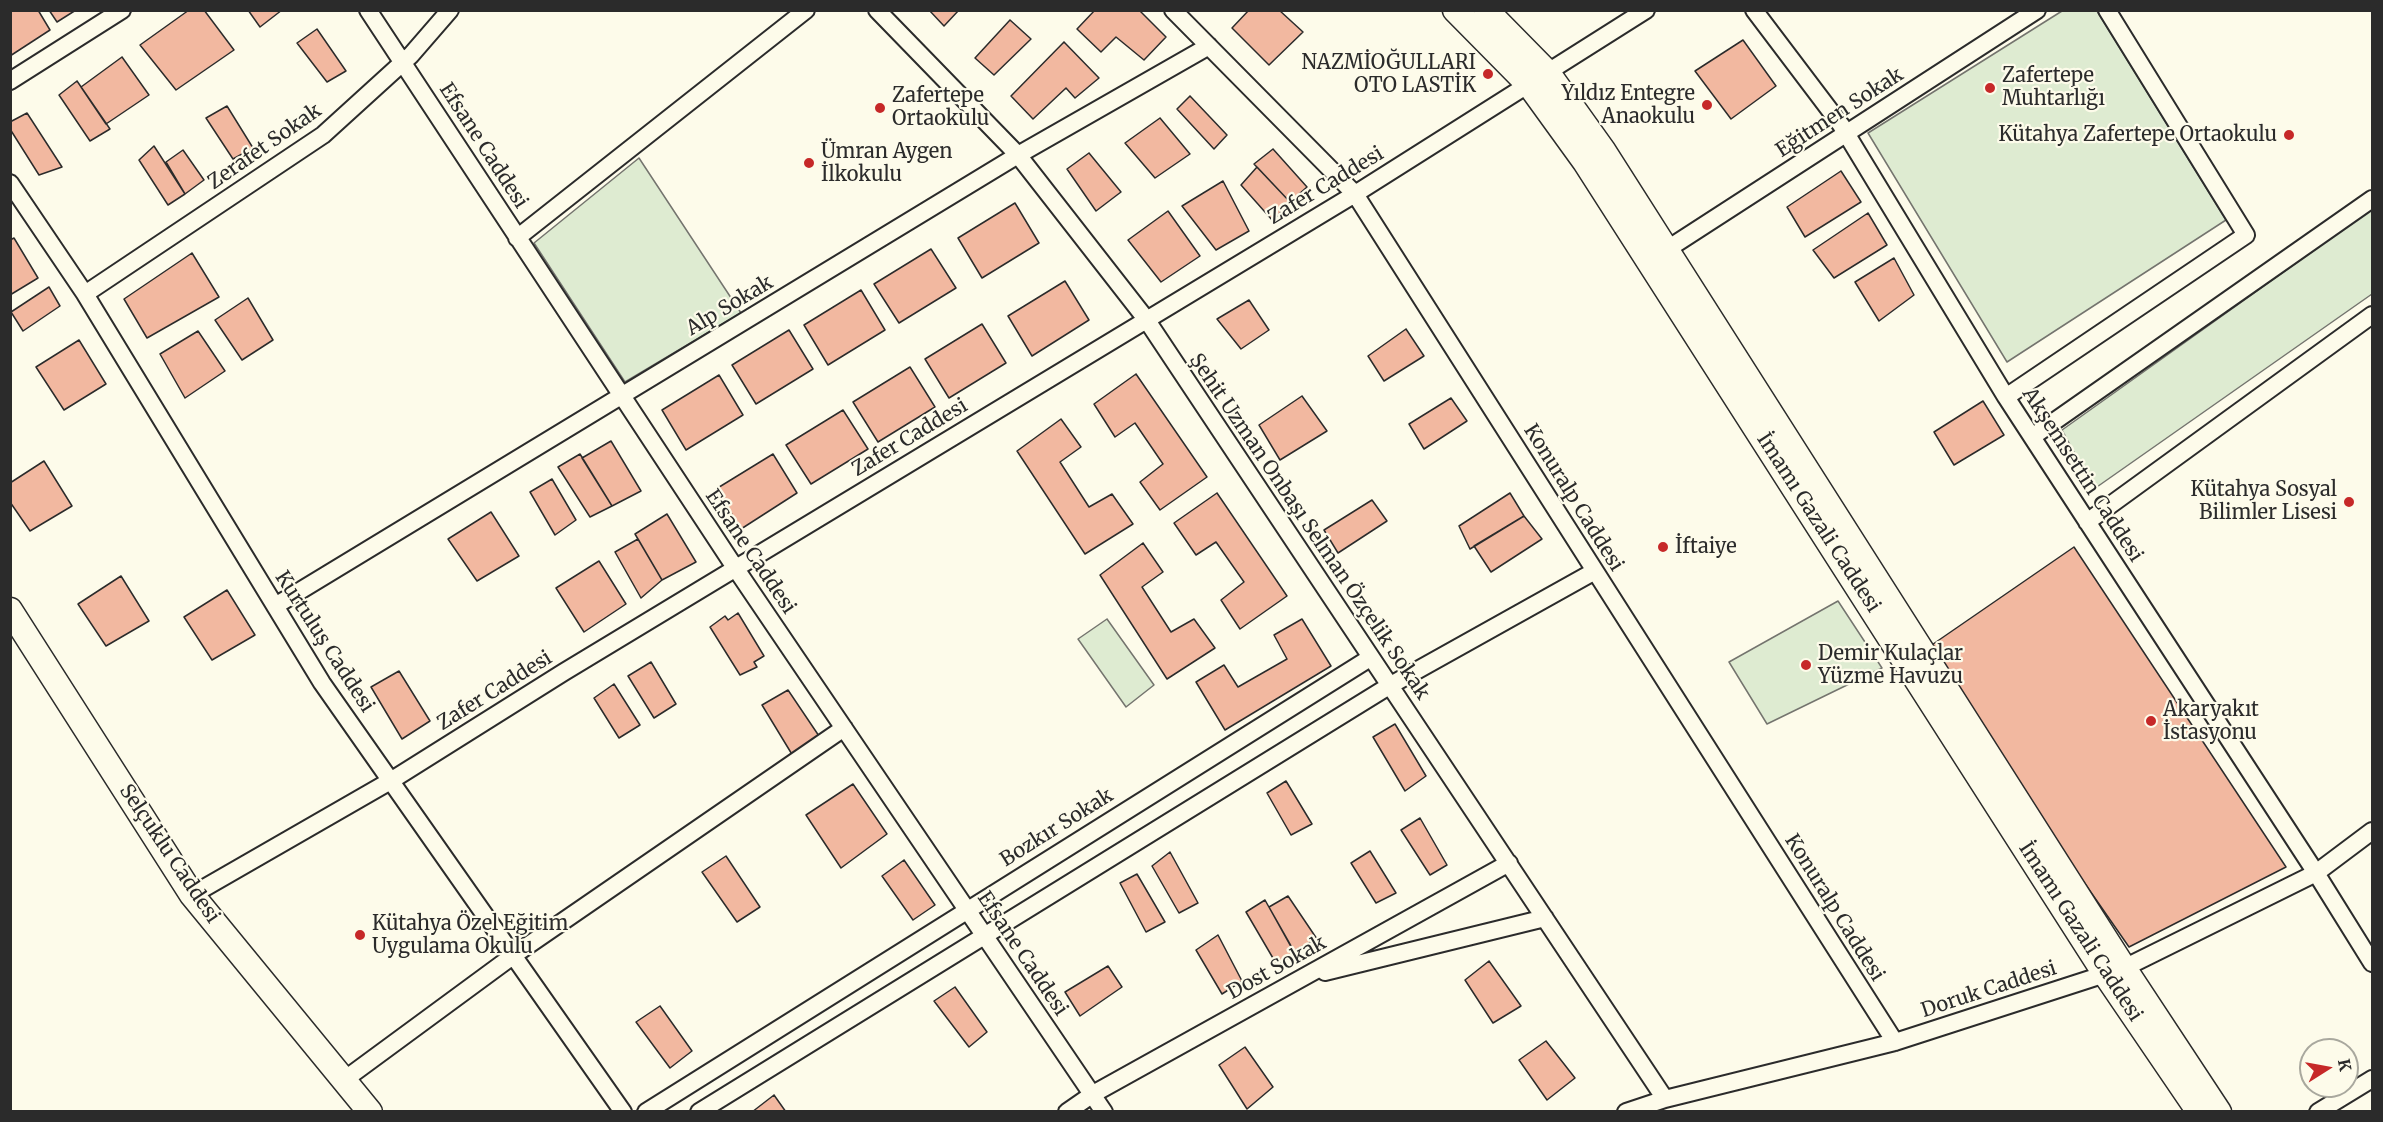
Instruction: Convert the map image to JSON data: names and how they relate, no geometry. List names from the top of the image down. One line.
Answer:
{"streets":{"main road":["İmamı Gazali Caddesi","Selçuklu Caddesi"],"street":["Eğitmen Sokak","Efsane Caddesi","Zerafet Sokak","Zafer Caddesi","Alp Sokak","Akşemsettin Caddesi","Konuralp Caddesi","Şehit Uzman Onbaşı Selman Özçelik Sokak","Kurtuluş Caddesi","Bozkır Sokak","Dost Sokak","Doruk Caddesi"]},"crossings":[["Eğitmen Sokak","Akşemsettin Caddesi"],["Eğitmen Sokak","İmamı Gazali Caddesi"],["Efsane Caddesi","Zerafet Sokak"],["Efsane Caddesi","Zafer Caddesi"],["Efsane Caddesi","Alp Sokak"],["Efsane Caddesi","Bozkır Sokak"],["Efsane Caddesi","Dost Sokak"],["Zerafet Sokak","Kurtuluş Caddesi"],["Zafer Caddesi","Konuralp Caddesi"],["Zafer Caddesi","İmamı Gazali Caddesi"],["Zafer Caddesi","Şehit Uzman Onbaşı Selman Özçelik Sokak"],["Zafer Caddesi","Kurtuluş Caddesi"],["Zafer Caddesi","Selçuklu Caddesi"],["Alp Sokak","Konuralp Caddesi"],["Alp Sokak","Şehit Uzman Onbaşı Selman Özçelik Sokak"],["Alp Sokak","Kurtuluş Caddesi"],["Akşemsettin Caddesi","Doruk Caddesi"],["Konuralp Caddesi","Doruk Caddesi"],["İmamı Gazali Caddesi","Doruk Caddesi"],["Şehit Uzman Onbaşı Selman Özçelik Sokak","Bozkır Sokak"],["Şehit Uzman Onbaşı Selman Özçelik Sokak","Dost Sokak"],["Şehit Uzman Onbaşı Selman Özçelik Sokak","Doruk Caddesi"]],"places":["NAZMİOĞULLARI OTO LASTİK","Zafertepe Muhtarlığı","Yıldız Entegre Anaokulu","Zafertepe Ortaokulu","Kütahya Zafertepe Ortaokulu","Ümran Aygen İlkokulu","Kütahya Sosyal Bilimler Lisesi","İftaiye","Demir Kulaçlar Yüzme Havuzu","Akaryakıt İstasyonu","Kütahya Özel Eğitim Uygulama Okulu"],"north":"right"}
